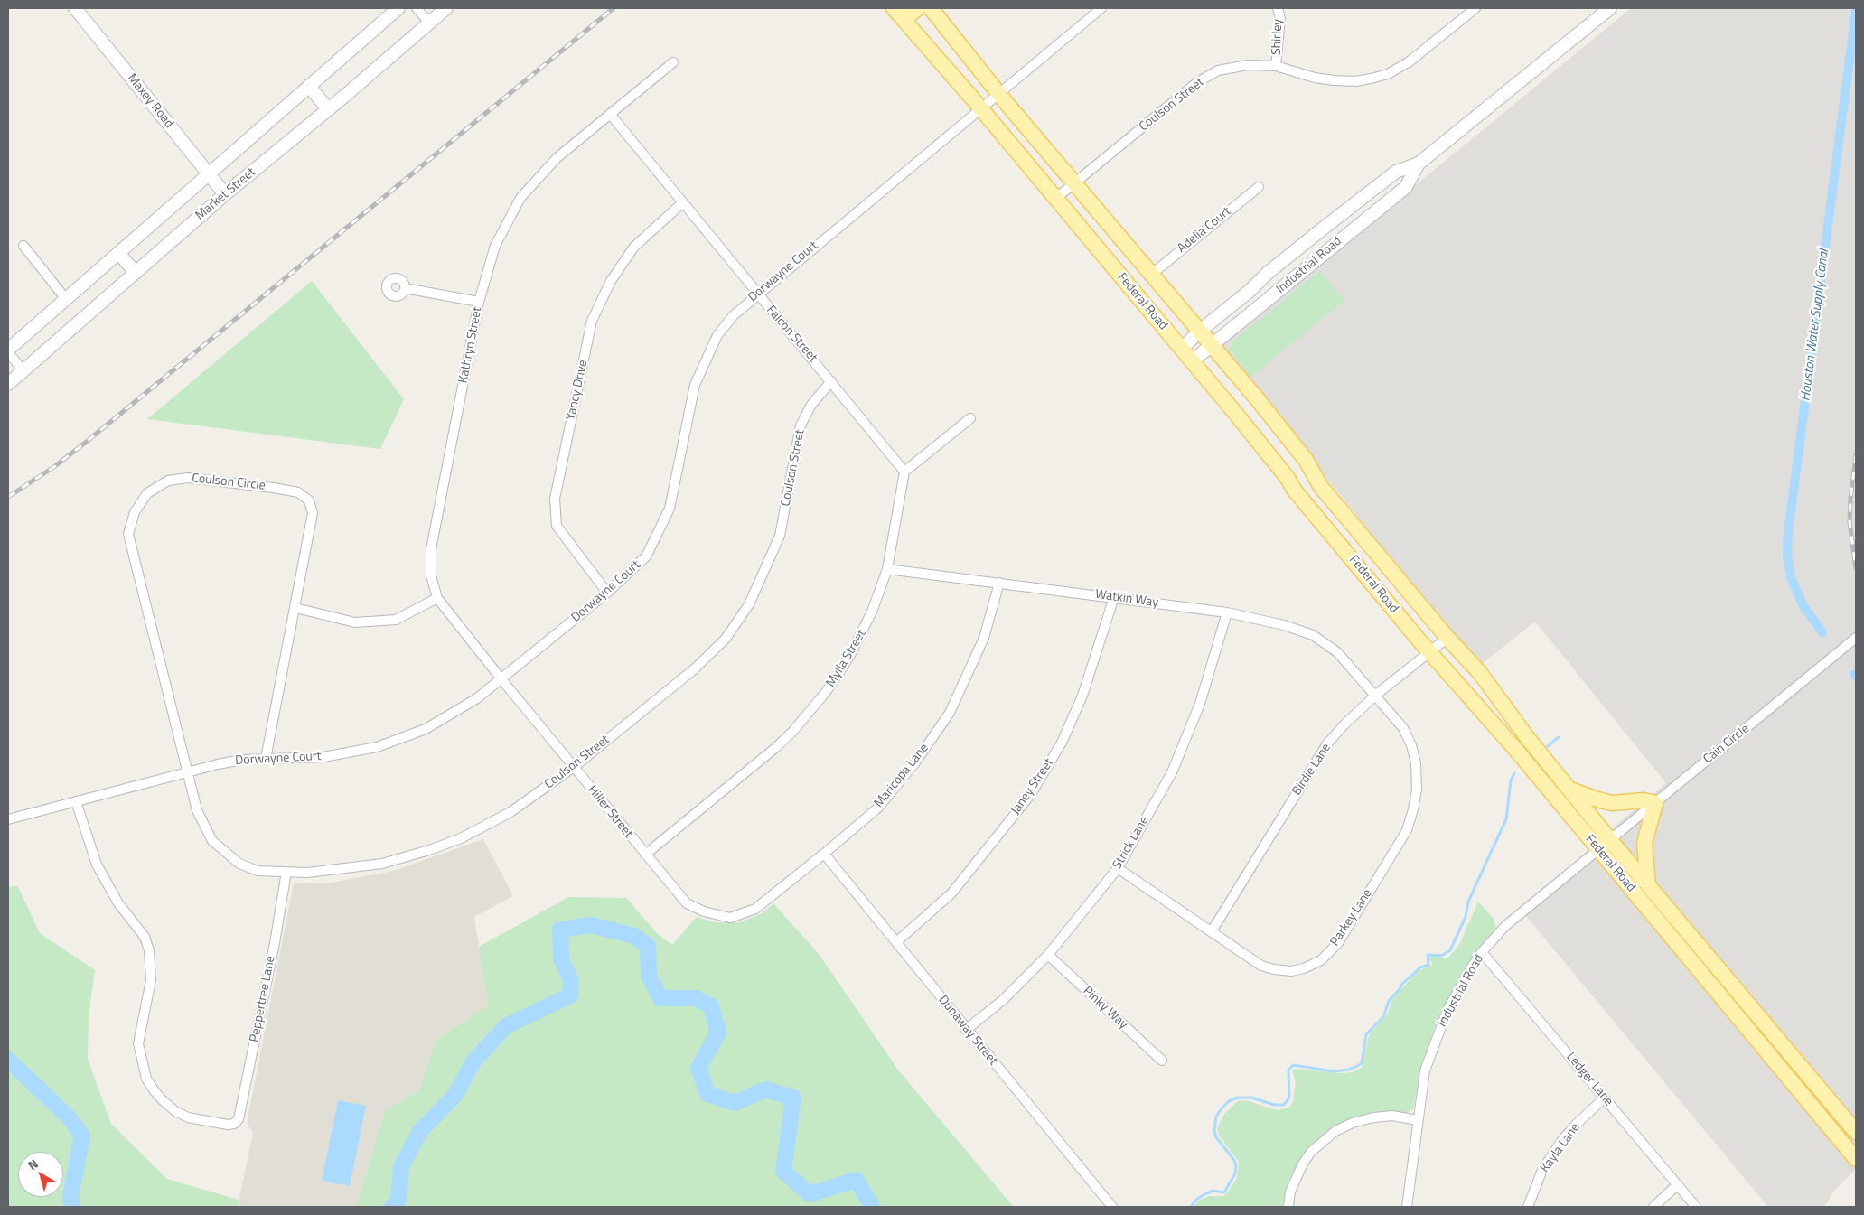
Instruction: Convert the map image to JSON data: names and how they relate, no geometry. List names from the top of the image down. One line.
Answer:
{"streets":{"main road":["Maxey Road","Market Street","Industrial Road","Federal Road"],"street":["Shirley","Coulson Street","Adelia Court","Dorwayne Court","Falcon Street","Kathryn Street","Yancy Drive","Coulson Circle","Watkin Way","Mylla Street","Cain Circle","Birdie Lane","Maricopa Lane","Janey Street","Hiller Street","Strick Lane","Parkey Lane","Peppertree Lane","Pinky Way","Dunaway Street","Ledger Lane","Kayla Lane"]},"crossings":[["Shirley","Coulson Street"],["Maxey Road","Market Street"],["Coulson Street","Dorwayne Court"],["Coulson Street","Federal Road"],["Coulson Street","Falcon Street"],["Coulson Street","Coulson Circle"],["Coulson Street","Hiller Street"],["Coulson Street","Peppertree Lane"],["Adelia Court","Federal Road"],["Industrial Road","Federal Road"],["Industrial Road","Cain Circle"],["Industrial Road","Ledger Lane"],["Dorwayne Court","Federal Road"],["Dorwayne Court","Falcon Street"],["Dorwayne Court","Kathryn Street"],["Dorwayne Court","Yancy Drive"],["Dorwayne Court","Coulson Circle"],["Dorwayne Court","Hiller Street"],["Dorwayne Court","Peppertree Lane"],["Federal Road","Cain Circle"],["Federal Road","Birdie Lane"],["Falcon Street","Kathryn Street"],["Falcon Street","Yancy Drive"],["Falcon Street","Mylla Street"],["Kathryn Street","Hiller Street"],["Watkin Way","Mylla Street"],["Watkin Way","Maricopa Lane"],["Watkin Way","Janey Street"],["Watkin Way","Strick Lane"],["Watkin Way","Parkey Lane"],["Mylla Street","Hiller Street"],["Birdie Lane","Parkey Lane"],["Maricopa Lane","Hiller Street"],["Maricopa Lane","Dunaway Street"],["Janey Street","Dunaway Street"],["Strick Lane","Parkey Lane"],["Strick Lane","Pinky Way"],["Strick Lane","Dunaway Street"],["Ledger Lane","Kayla Lane"]],"water":["Houston Water Supply Canal"],"north":"top left"}
